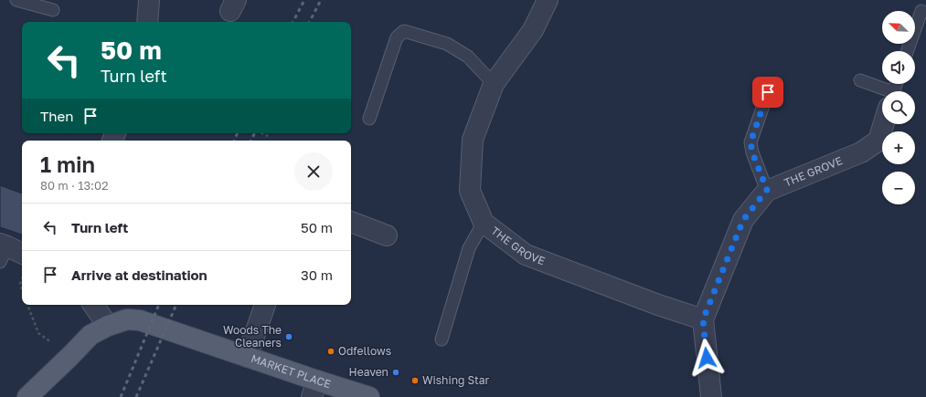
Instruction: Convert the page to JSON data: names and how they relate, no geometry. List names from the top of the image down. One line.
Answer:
{"streets":{"main road":["MARKET PLACE"],"street":["THE GROVE"]},"places":["Woods The Cleaners","Odfellows","Heaven","Wishing Star"],"north":"top left","page":{"map_buttons":["+","−"],"turn":["50 m","Turn left"],"then":"Then","heading":["1 min","80 m · 13:02"],"list":[{"name":"Turn left","value":"50 m"},{"name":"Arrive at destination","value":"30 m"}]}}
